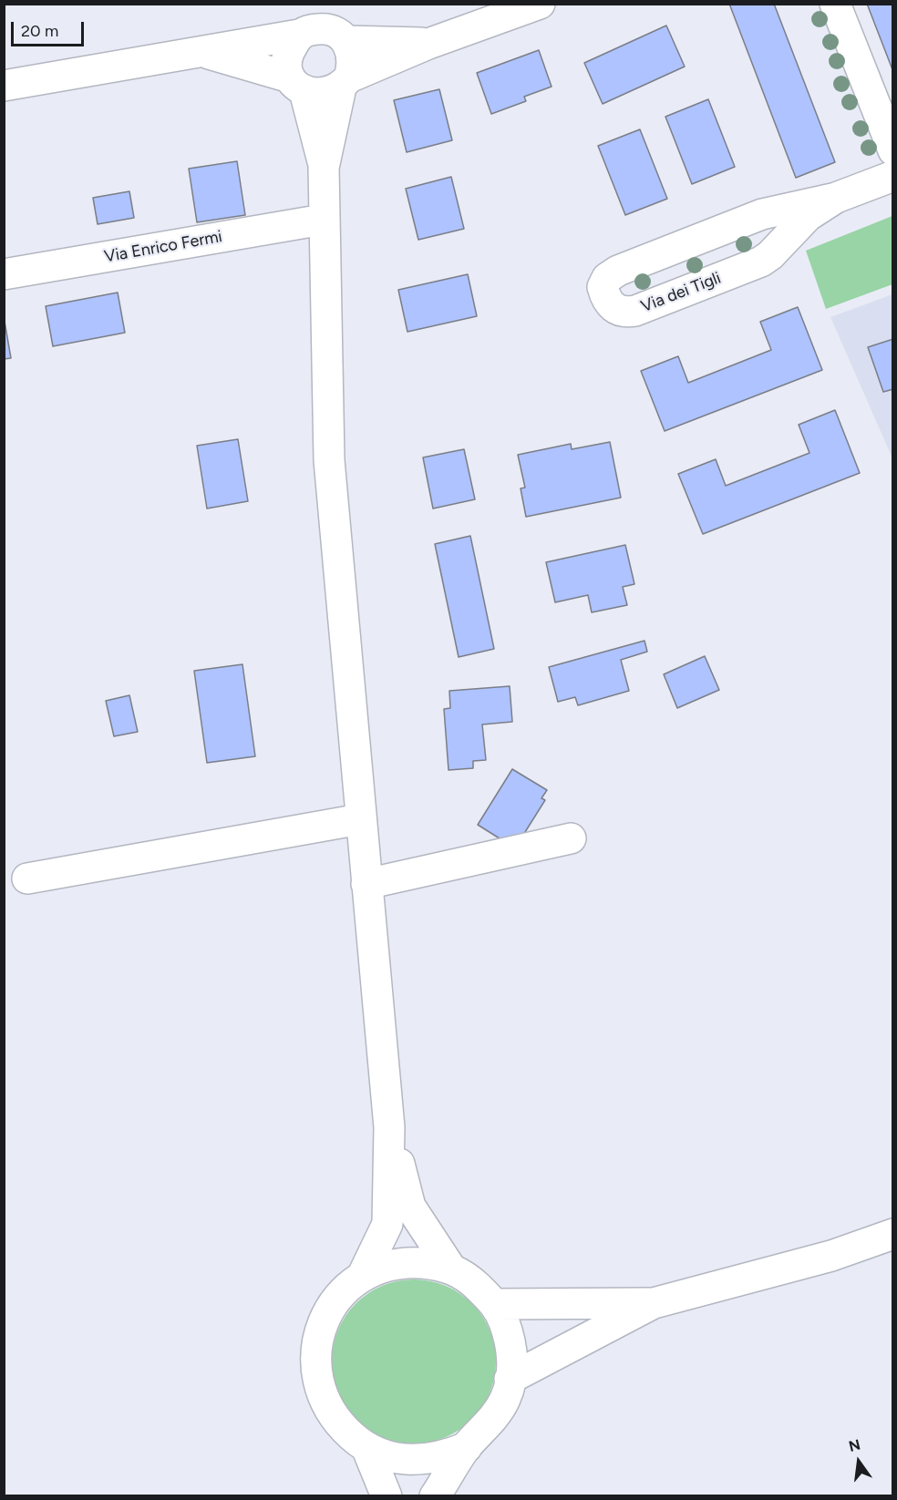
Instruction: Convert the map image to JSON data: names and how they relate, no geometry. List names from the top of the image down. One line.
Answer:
{"streets":{"street":["Via Enrico Fermi","Via dei Tigli"]},"scale_bar":"20 m","north":"top"}
